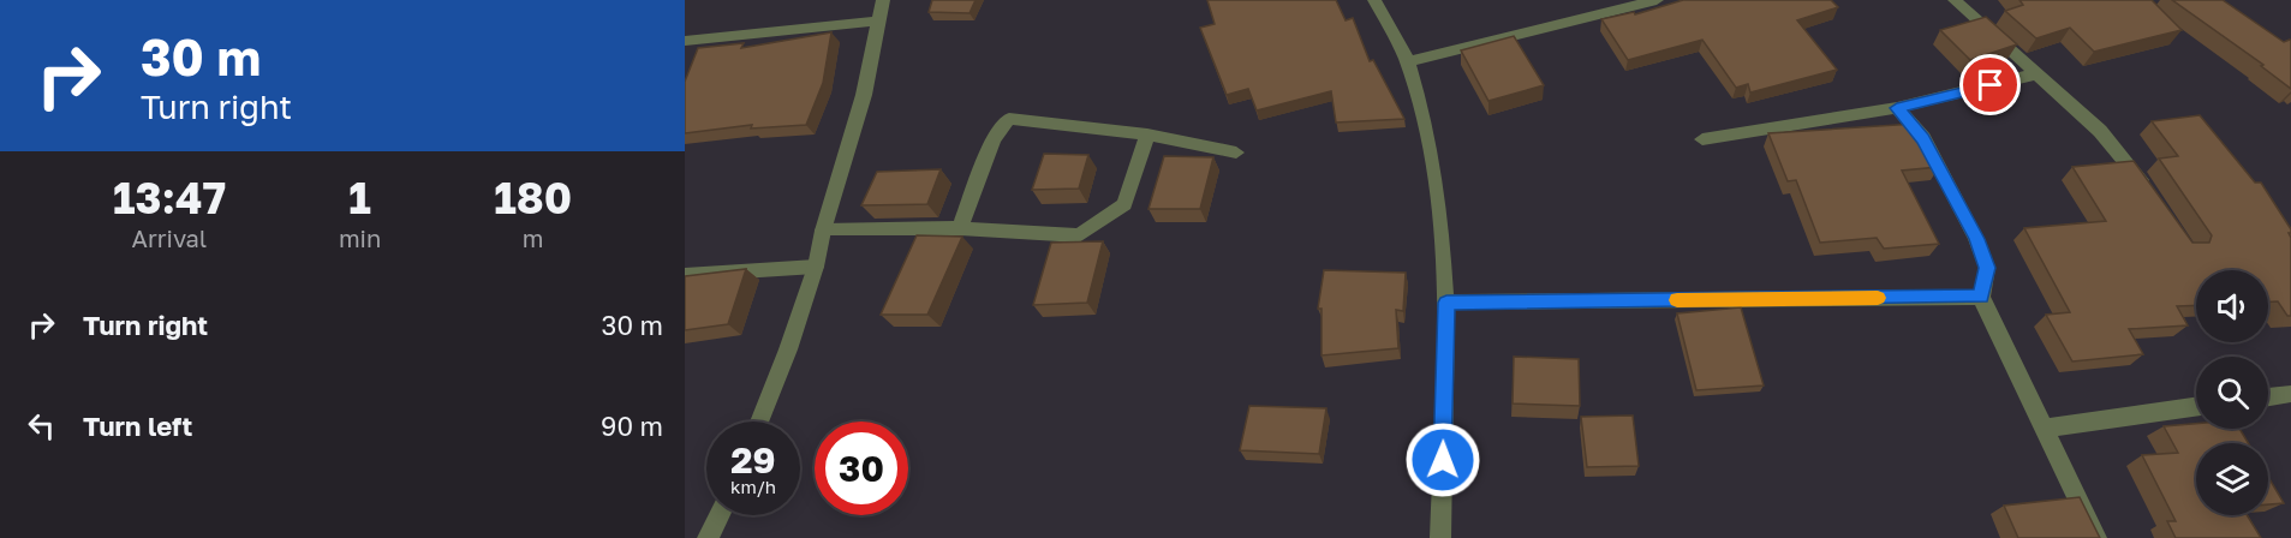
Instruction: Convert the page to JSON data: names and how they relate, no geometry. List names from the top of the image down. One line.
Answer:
{"page":{"turn":["30 m","Turn right"],"eta":["13:47","Arrival","1","min","180","m"],"list":[{"name":"Turn right","value":"30 m"},{"name":"Turn left","value":"90 m"}],"speed":"29 km/h","limit":"30"}}
